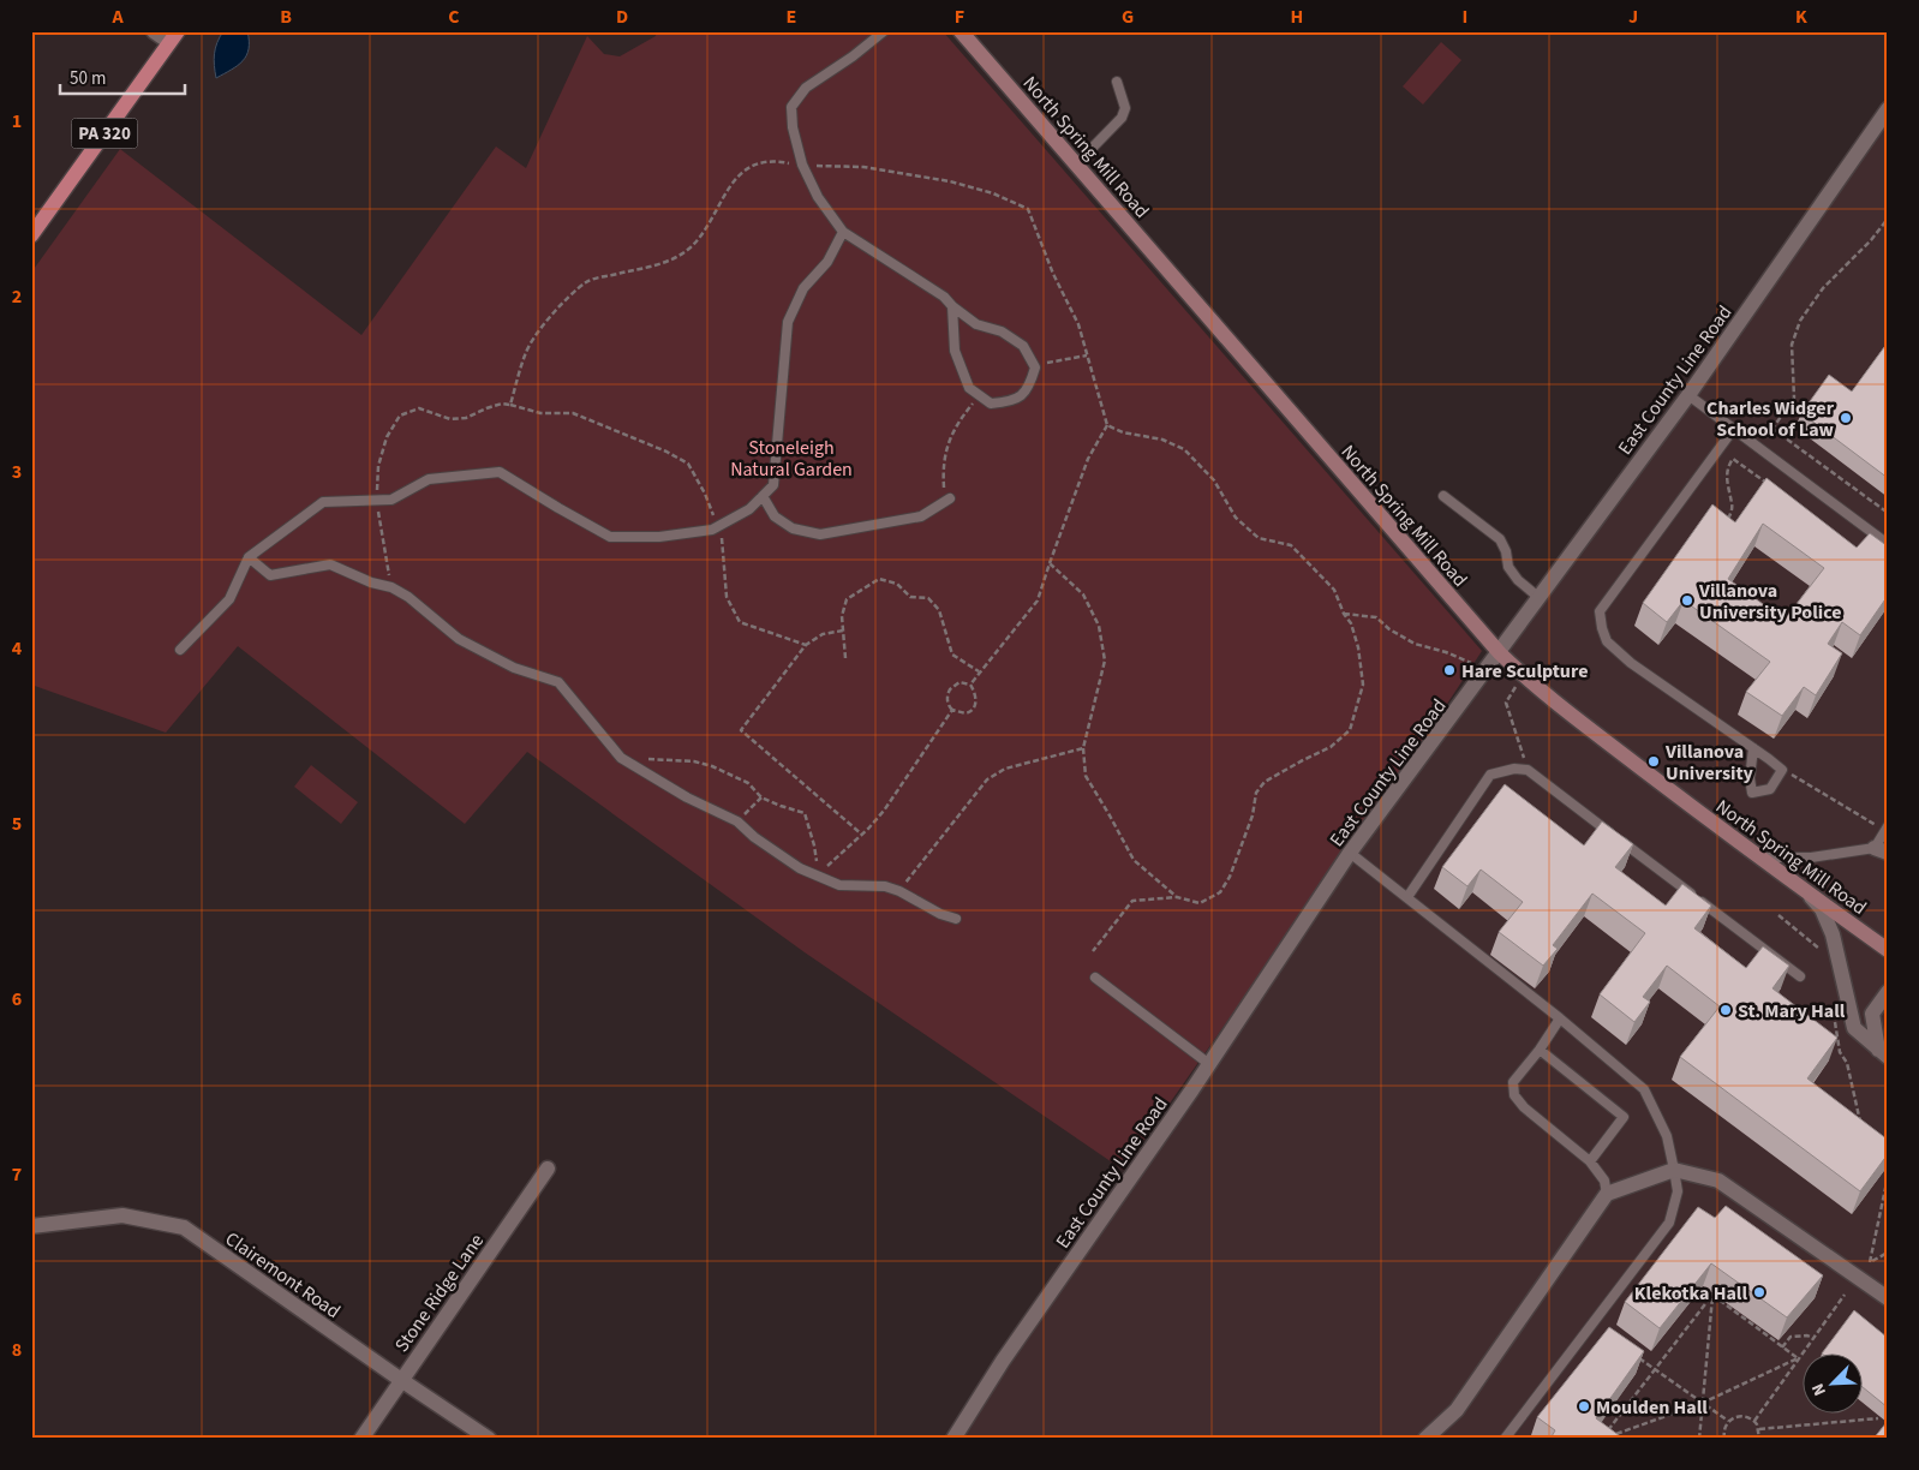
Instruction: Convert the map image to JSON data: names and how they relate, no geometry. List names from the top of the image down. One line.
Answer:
{"streets":{"main road":["PA 320","North Spring Mill Road"],"street":["East County Line Road","Clairemont Road","Stone Ridge Lane"]},"crossings":[["North Spring Mill Road","East County Line Road"],["Clairemont Road","Stone Ridge Lane"]],"parks":["Stoneleigh Natural Garden"],"places":["Charles Widger School of Law","Villanova University Police","Hare Sculpture","Villanova University","St. Mary Hall","Klekotka Hall","Moulden Hall"],"scale_bar":"50 m","north":"bottom left","grid":{"columns":["A","B","C","D","E","F","G","H","I","J","K"],"rows":["1","2","3","4","5","6","7","8"]}}
